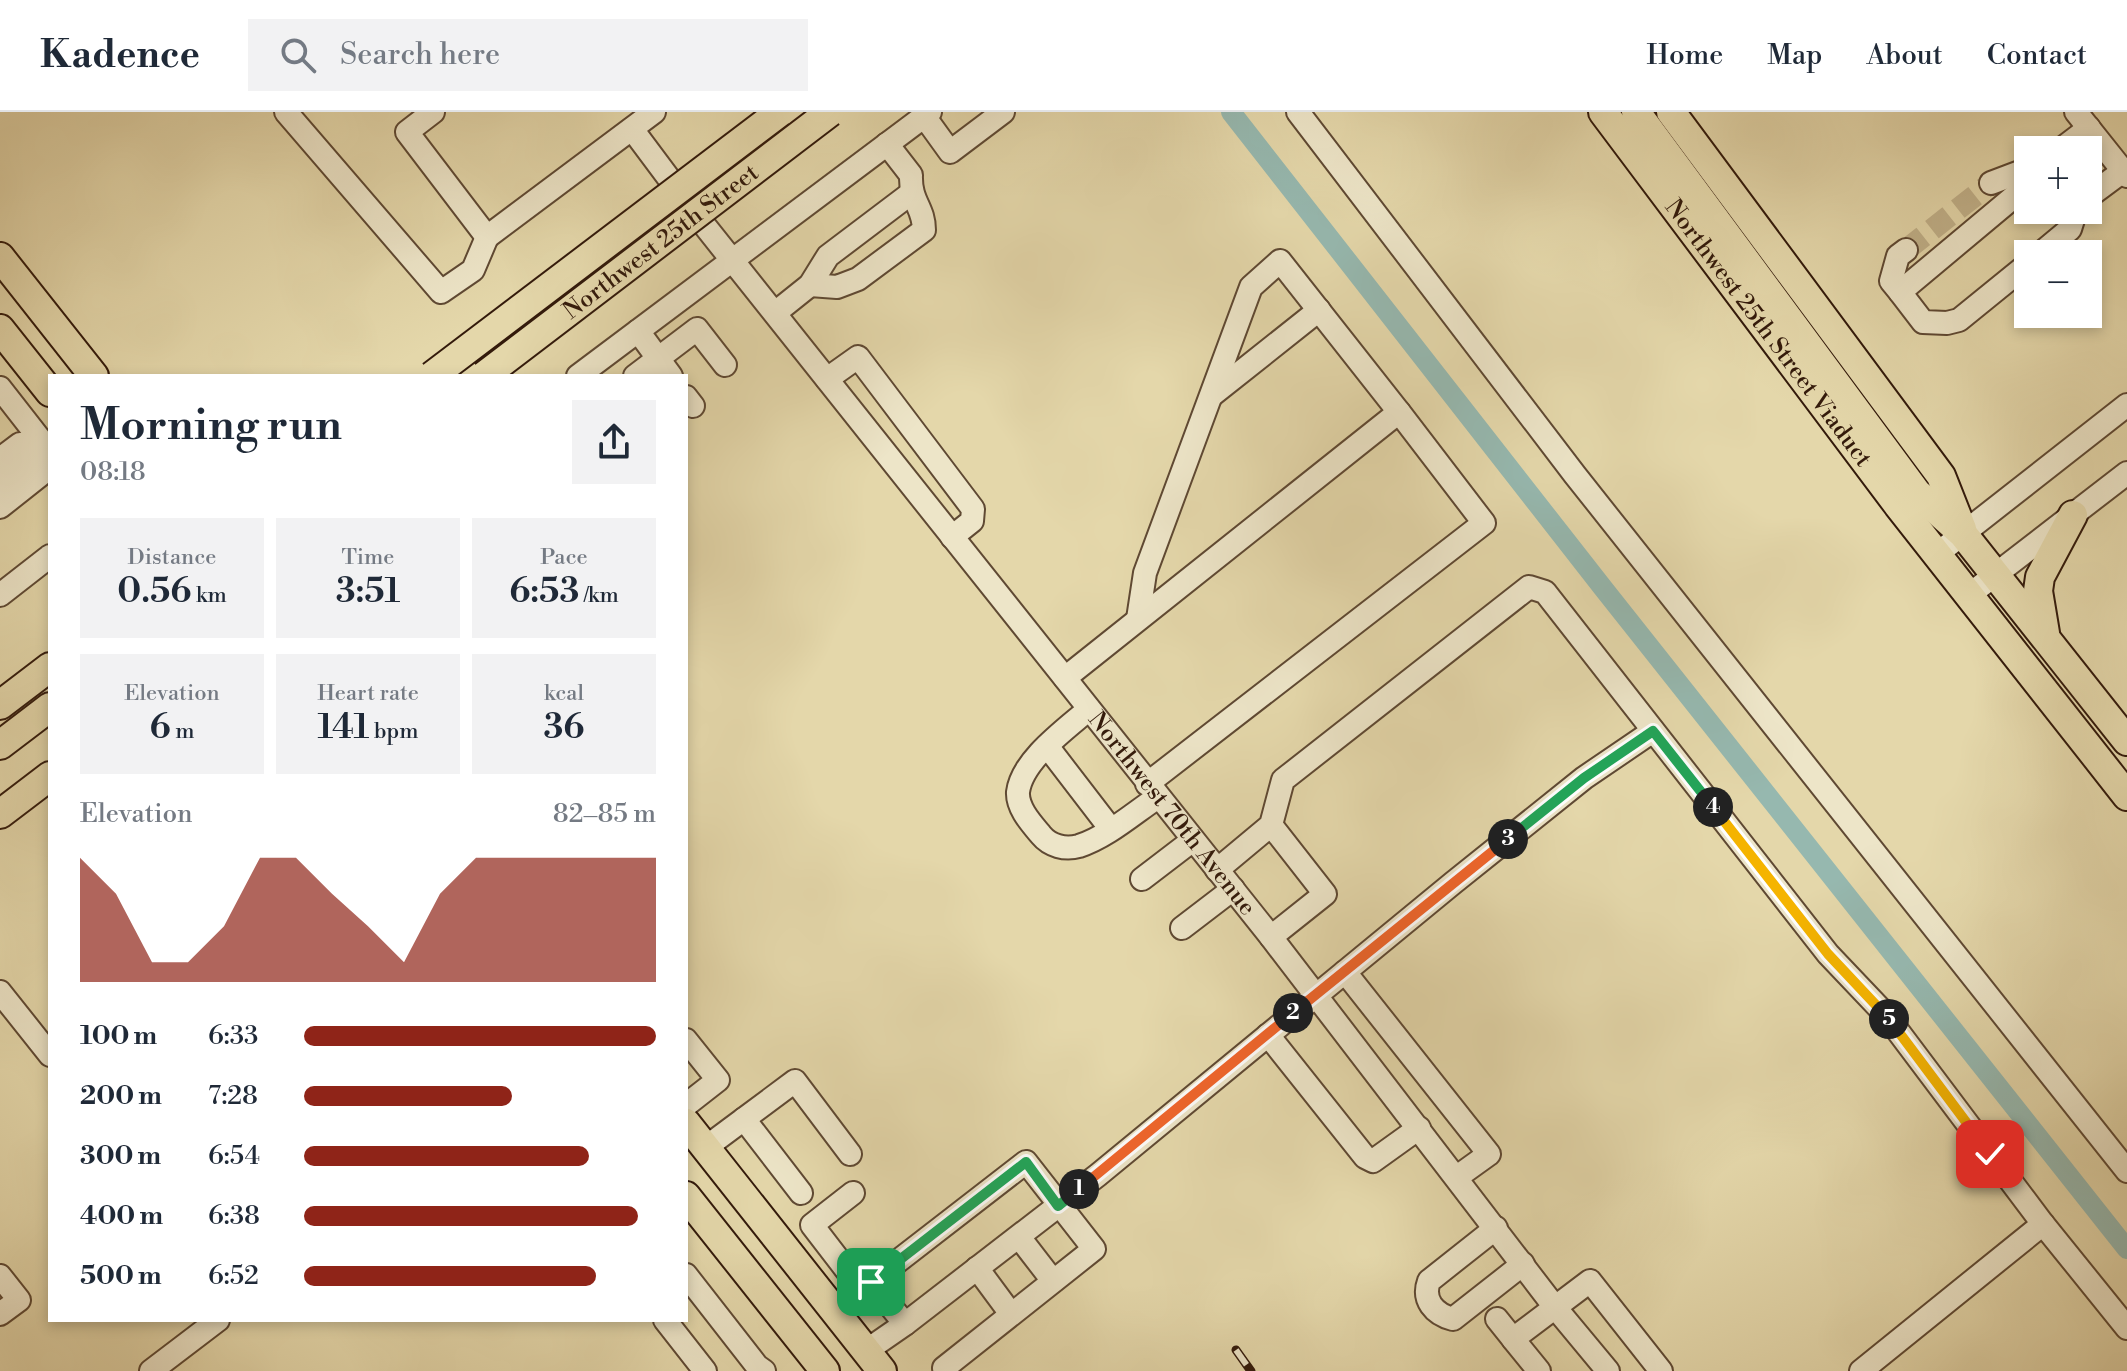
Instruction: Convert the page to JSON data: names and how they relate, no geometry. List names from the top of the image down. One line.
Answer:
{"streets":{"main road":["Northwest 25th Street Viaduct"],"street":["Northwest 25th Street","Northwest 70th Avenue"]},"crossings":[["Northwest 25th Street","Northwest 70th Avenue"]],"page":{"header":"Kadence","search":"Search here","nav":["Home","Map","About","Contact"],"map_buttons":["+","−"],"heading":["Morning run","08:18"],"stats":[["Distance","0.56 km"],["Time","3:51"],["Pace","6:53 /km"],["Elevation","6 m"],["Heart rate","141 bpm"],["kcal","36"]],"chart":["Elevation","82–85 m"],"pins":["4","3","2","5","1"],"list":[{"name":"100 m","note":"6:33"},{"name":"200 m","note":"7:28"},{"name":"300 m","note":"6:54"},{"name":"400 m","note":"6:38"},{"name":"500 m","note":"6:52"}]}}
